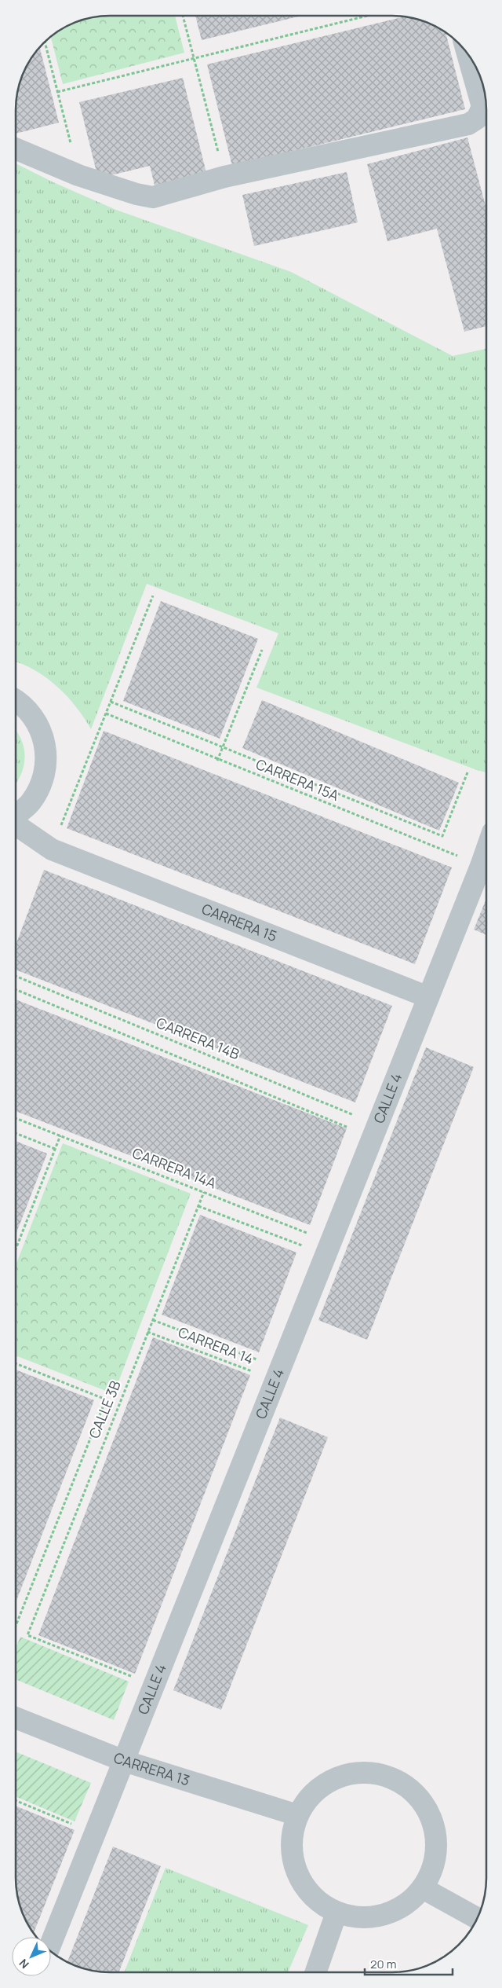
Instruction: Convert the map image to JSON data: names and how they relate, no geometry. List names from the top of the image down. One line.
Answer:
{"streets":{"street":["CARRERA 15","CALLE 4","CARRERA 13"],"path":["CARRERA 15A","CARRERA 14B","CARRERA 14A","CARRERA 14","CALLE 3B"]},"crossings":[["CARRERA 15A","CALLE 4"],["CARRERA 15","CALLE 4"],["CARRERA 14B","CALLE 4"],["CALLE 4","CARRERA 14A"],["CALLE 4","CARRERA 14"],["CALLE 4","CALLE 3B"],["CALLE 4","CARRERA 13"],["CARRERA 14A","CALLE 3B"],["CARRERA 14","CALLE 3B"]],"scale_bar":"20 m","north":"bottom left"}
